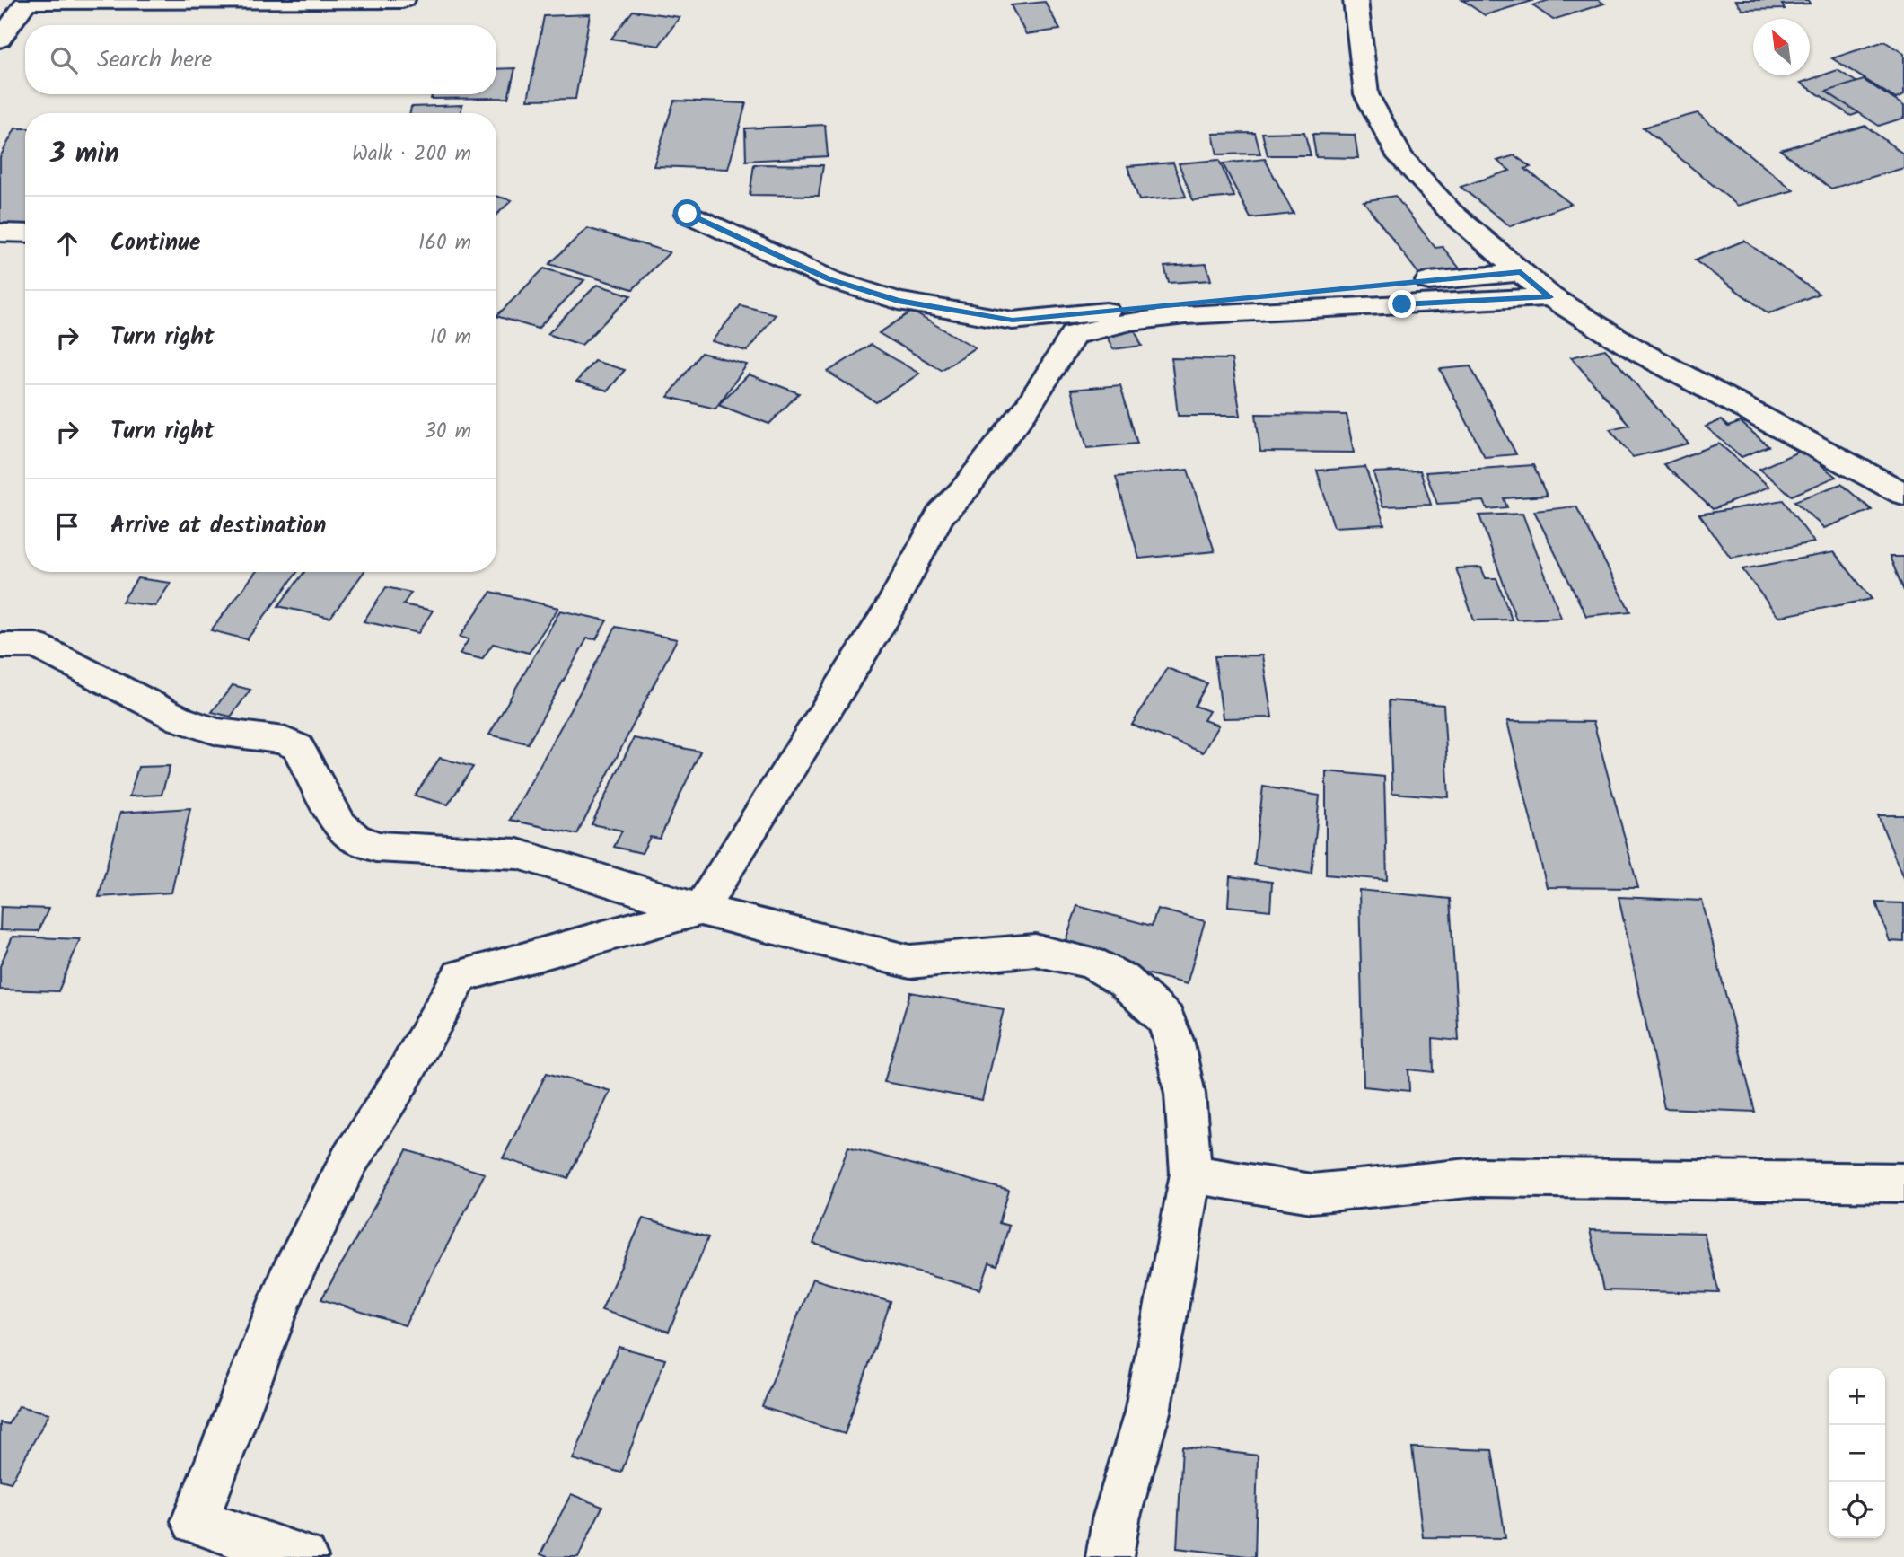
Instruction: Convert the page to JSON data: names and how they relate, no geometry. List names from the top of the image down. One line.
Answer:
{"north":"top left","page":{"search":"Search here","heading":["3 min","Walk · 200 m"],"list":[["Continue","160 m"],["Turn right","10 m"],["Turn right","30 m"],"Arrive at destination"],"map_buttons":["+","−"]}}
